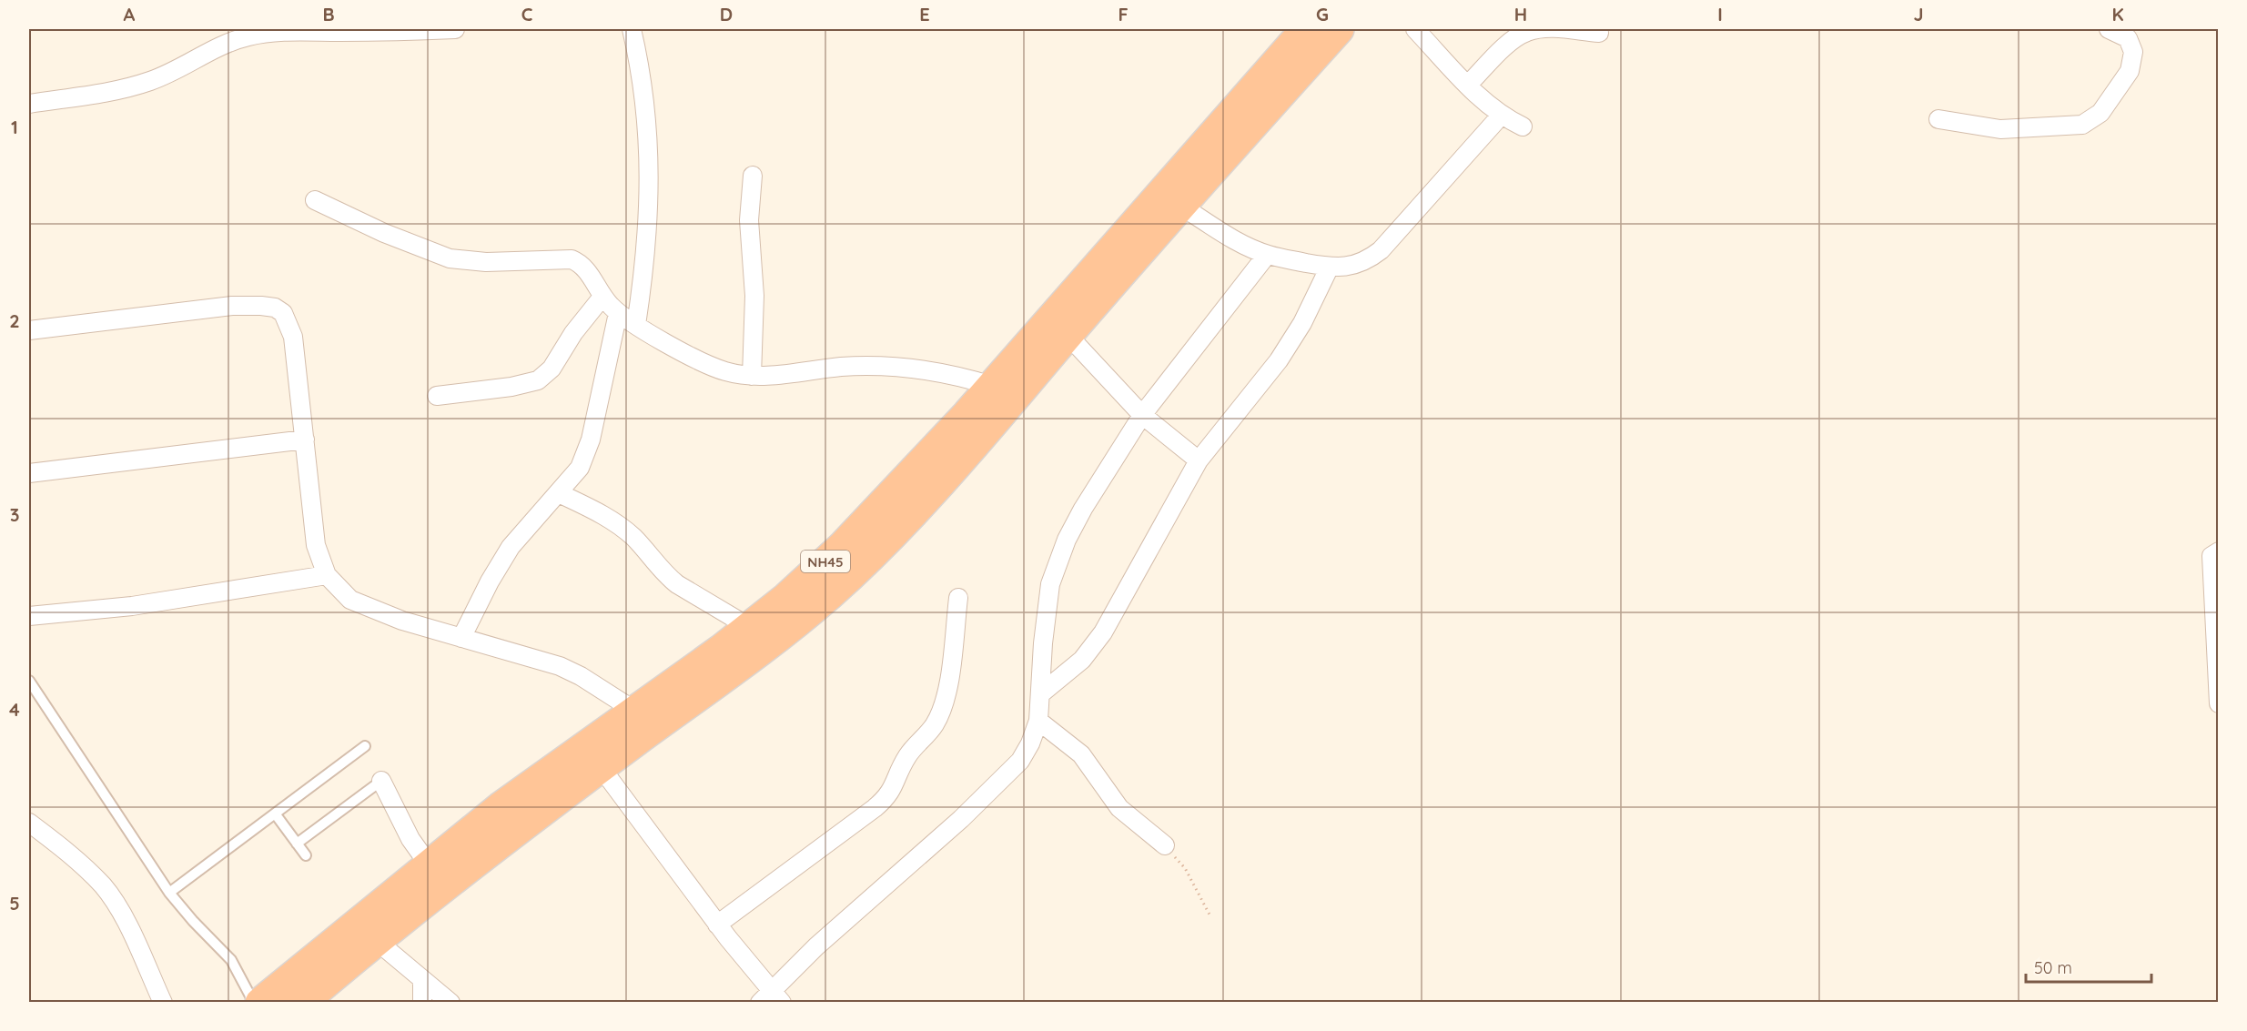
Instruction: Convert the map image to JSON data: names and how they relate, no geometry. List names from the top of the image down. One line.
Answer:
{"streets":{"highway":["NH45"]},"scale_bar":"50 m","grid":{"columns":["A","B","C","D","E","F","G","H","I","J","K"],"rows":["1","2","3","4","5"]}}
